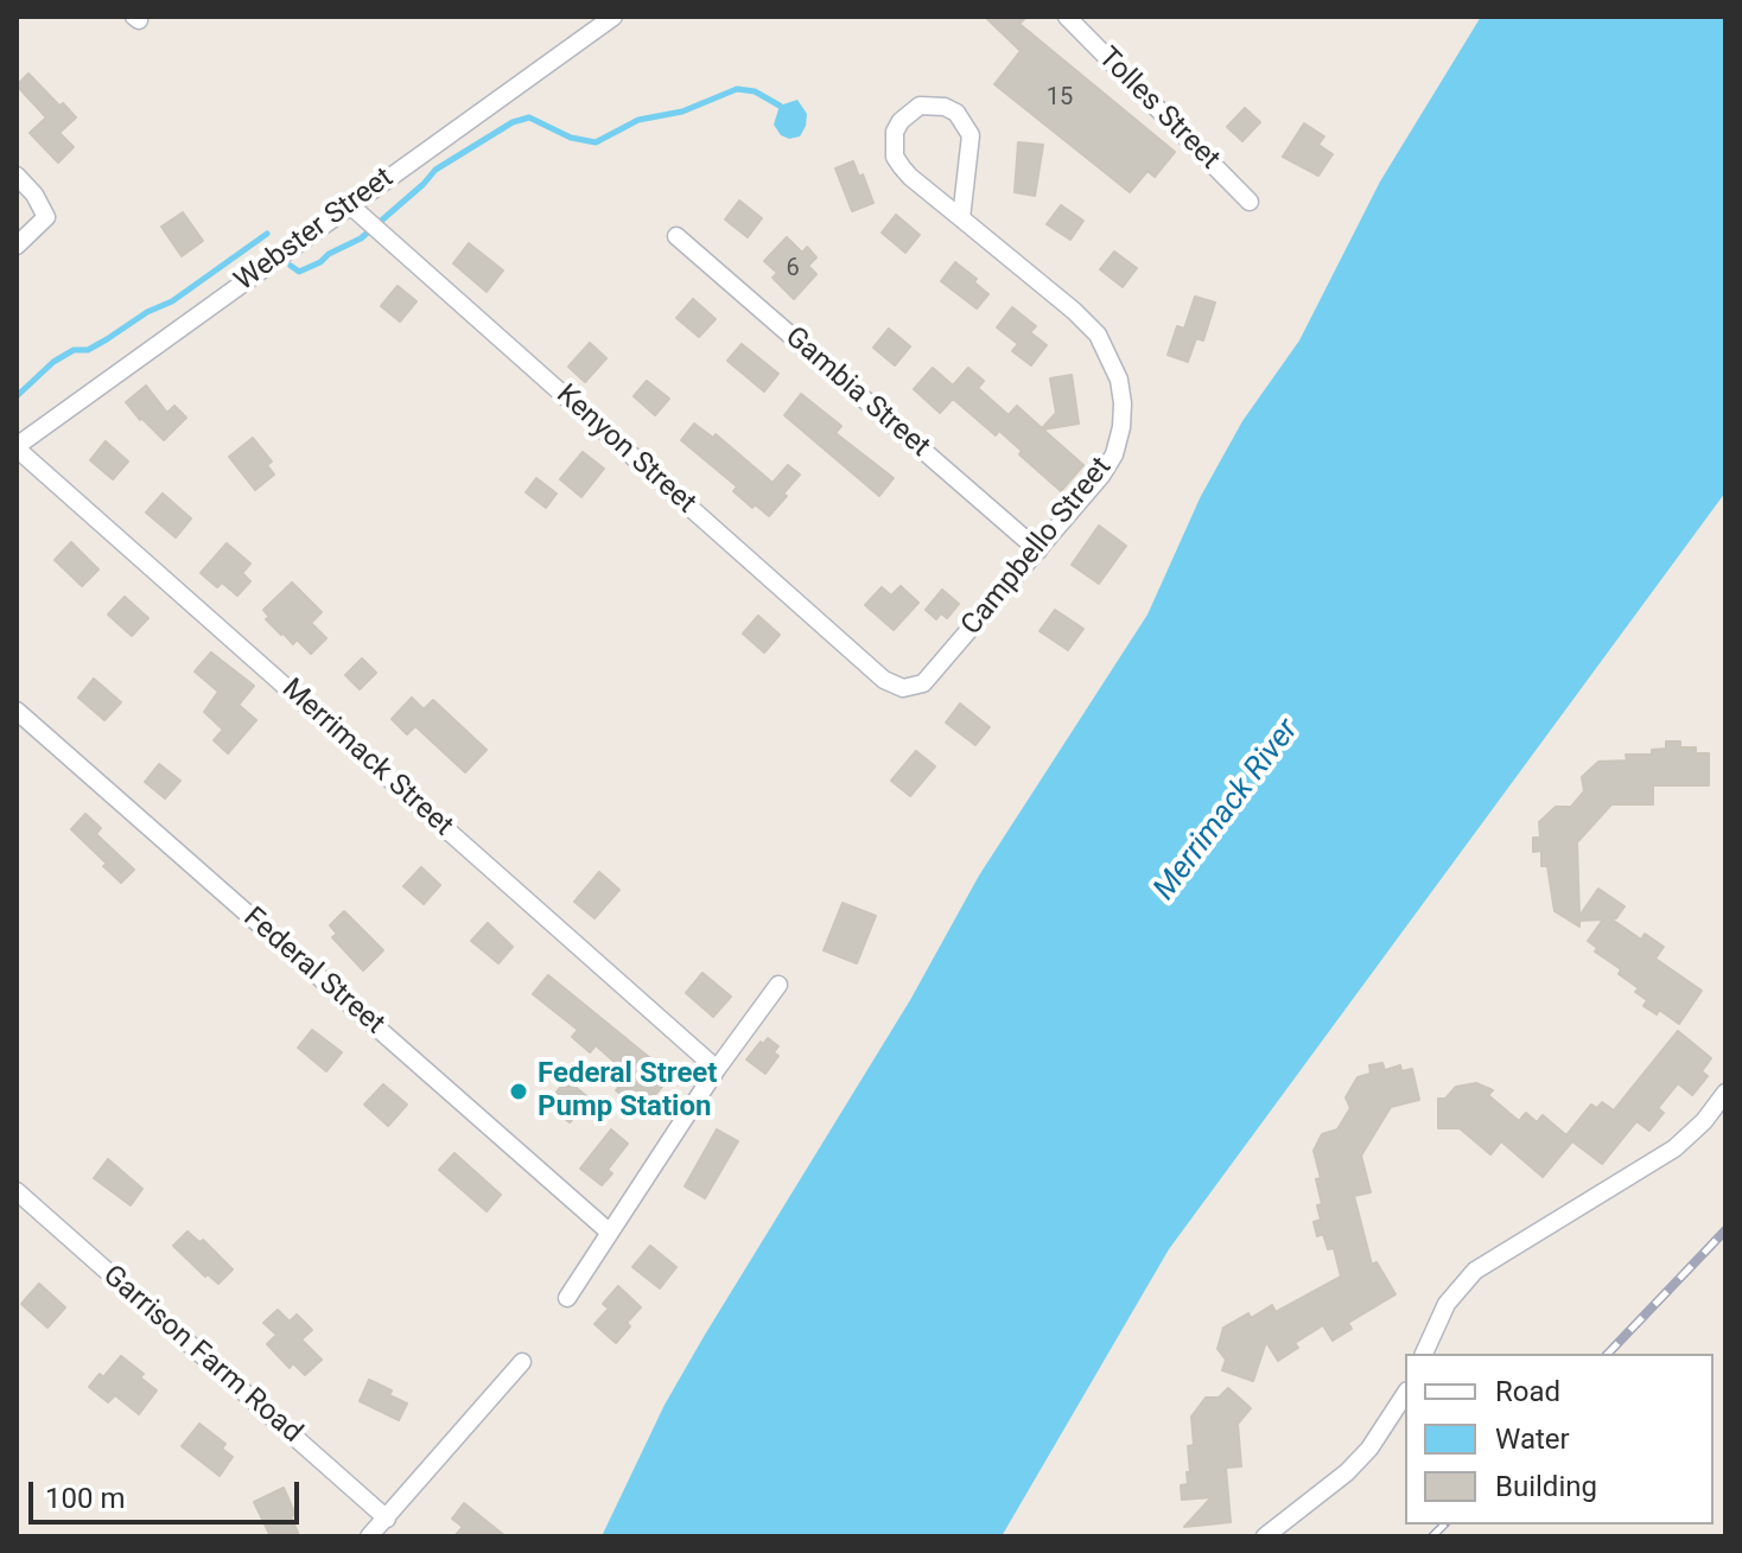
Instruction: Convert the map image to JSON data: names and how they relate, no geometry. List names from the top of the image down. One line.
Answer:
{"streets":{"street":["Tolles Street","Webster Street","Gambia Street","Kenyon Street","Campbello Street","Merrimack Street","Federal Street","Garrison Farm Road"]},"crossings":[["Webster Street","Kenyon Street"],["Webster Street","Merrimack Street"],["Gambia Street","Campbello Street"],["Kenyon Street","Campbello Street"]],"water":["Merrimack River"],"places":["Federal Street Pump Station"],"house_numbers":["15","6"],"legend":["Road","Water","Building"],"scale_bar":"100 m"}
